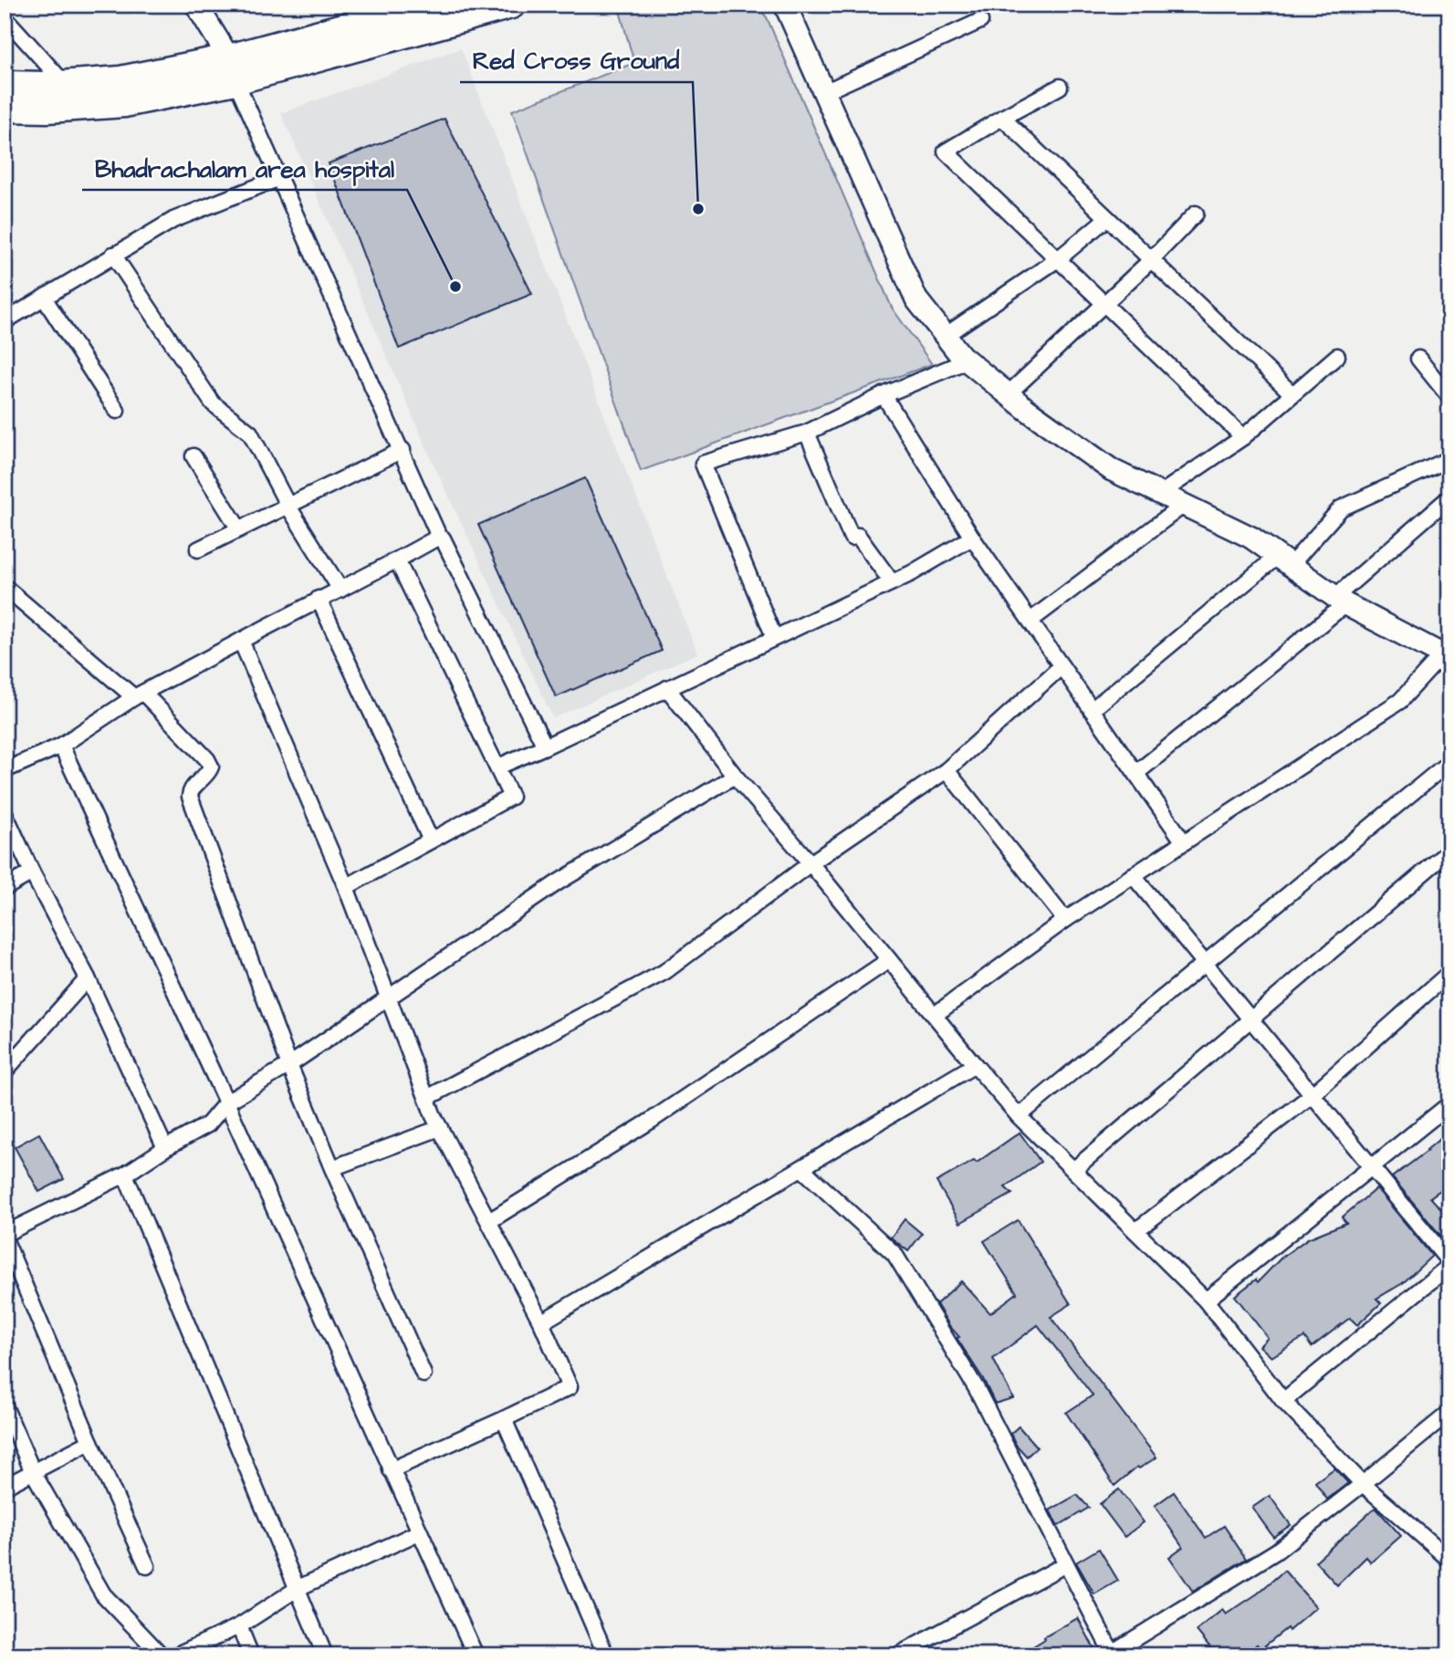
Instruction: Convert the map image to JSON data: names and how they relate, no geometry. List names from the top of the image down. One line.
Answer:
{"places":["Red Cross Ground","Bhadrachalam area hospital"]}
